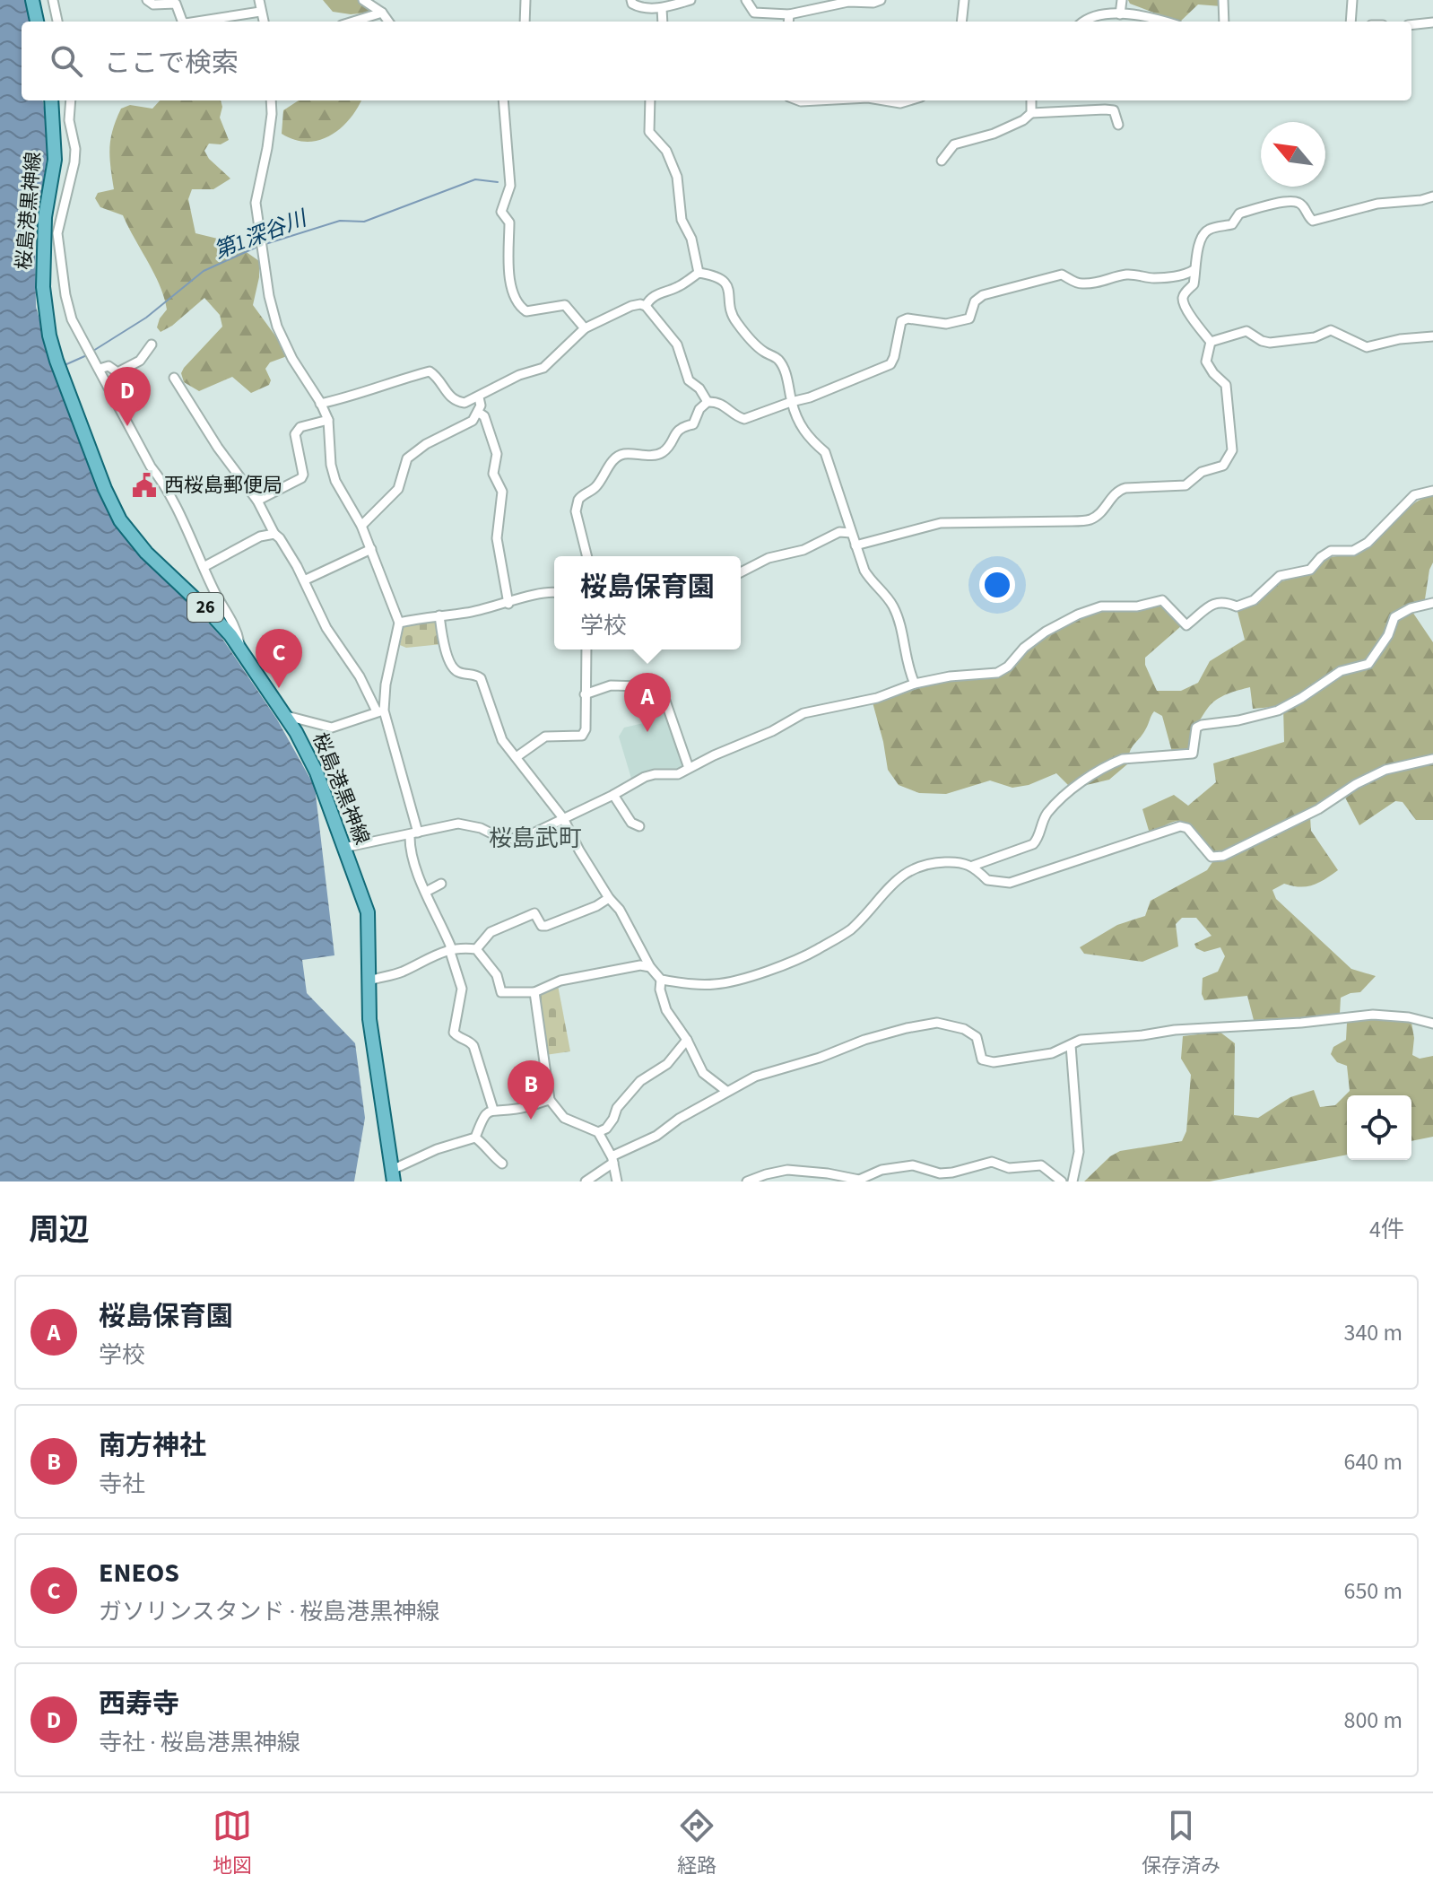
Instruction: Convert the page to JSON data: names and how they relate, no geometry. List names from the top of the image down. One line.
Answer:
{"streets":{"main road":["桜島港黒神線","26"]},"districts":["桜島武町"],"water":["第1深谷川"],"places":{"public building":["西桜島郵便局"]},"north":"top left","page":{"search":"ここで検索","pins":["D","C","A","B"],"popup":["桜島保育園","学校"],"heading":["周辺","4件"],"list":[{"mark":"A","name":"桜島保育園","note":"学校","value":"340 m"},{"mark":"B","name":"南方神社","note":"寺社","value":"640 m"},{"mark":"C","name":"ENEOS","note":"ガソリンスタンド · 桜島港黒神線","value":"650 m"},{"mark":"D","name":"西寿寺","note":"寺社 · 桜島港黒神線","value":"800 m"}],"nav":["地図","経路","保存済み"]}}
